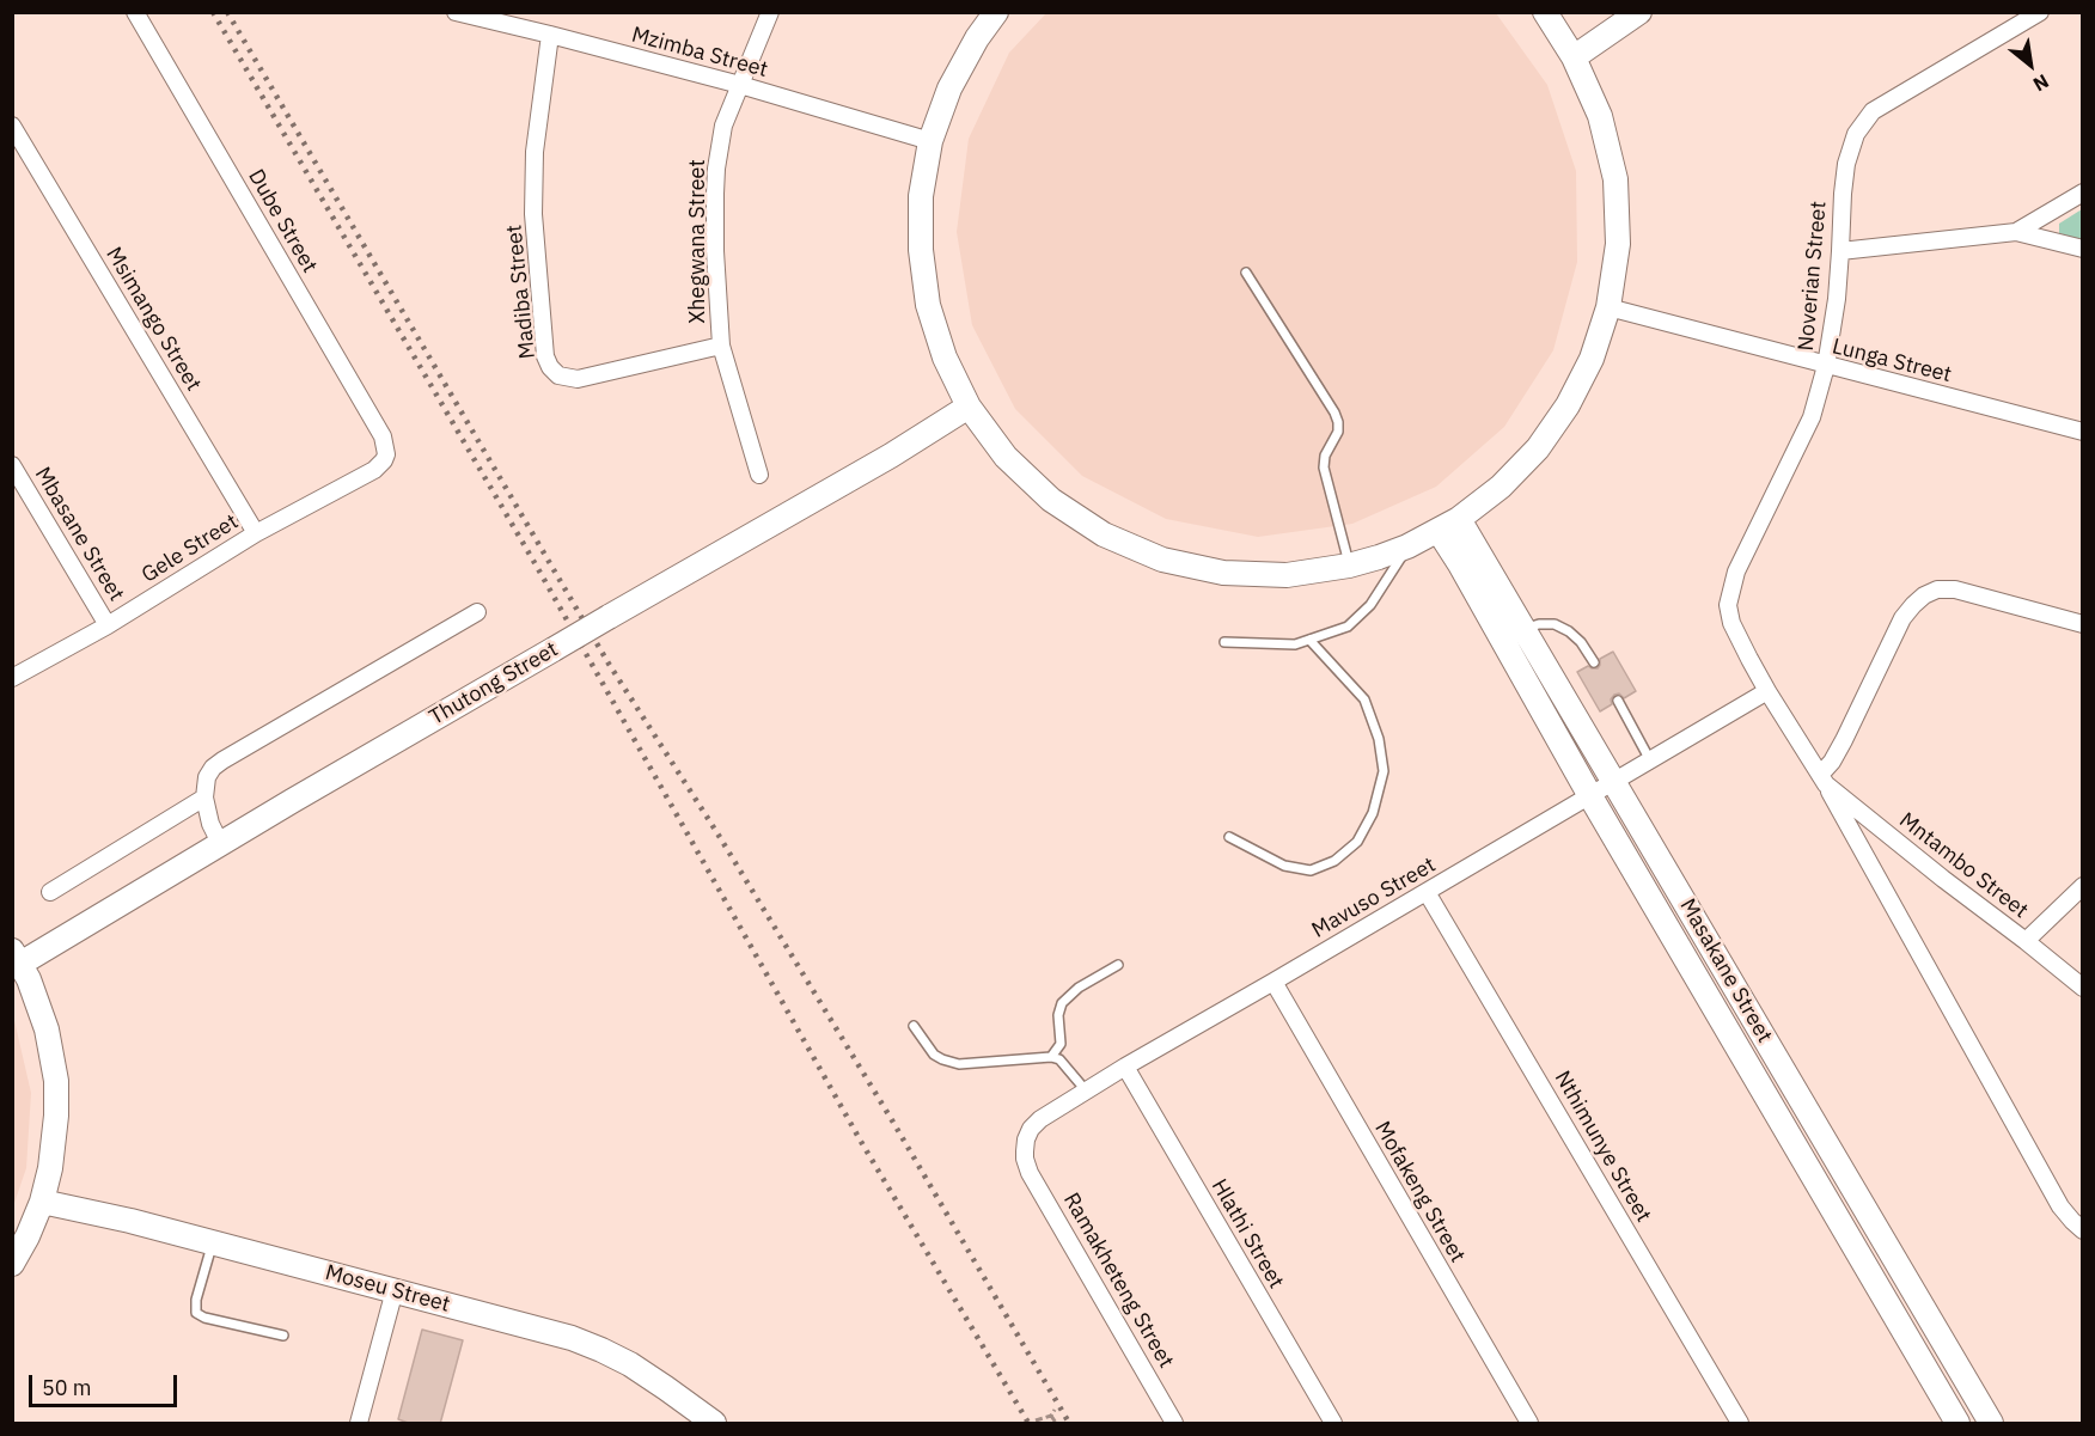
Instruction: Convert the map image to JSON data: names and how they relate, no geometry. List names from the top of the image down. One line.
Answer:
{"streets":{"street":["Mzimba Street","Dube Street","Xhegwana Street","Noverian Street","Madiba Street","Msimango Street","Lunga Street","Mbasane Street","Gele Street","Thutong Street","Mntambo Street","Mavuso Street","Masakane Street","Nthimunye Street","Mofakeng Street","Hlathi Street","Ramakheteng Street","Moseu Street"]},"crossings":[["Mzimba Street","Xhegwana Street"],["Mzimba Street","Madiba Street"],["Dube Street","Gele Street"],["Xhegwana Street","Madiba Street"],["Noverian Street","Lunga Street"],["Noverian Street","Mntambo Street"],["Noverian Street","Mavuso Street"],["Msimango Street","Gele Street"],["Mbasane Street","Gele Street"],["Mavuso Street","Masakane Street"],["Mavuso Street","Nthimunye Street"],["Mavuso Street","Mofakeng Street"],["Mavuso Street","Hlathi Street"],["Mavuso Street","Ramakheteng Street"]],"scale_bar":"50 m","north":"bottom right"}
